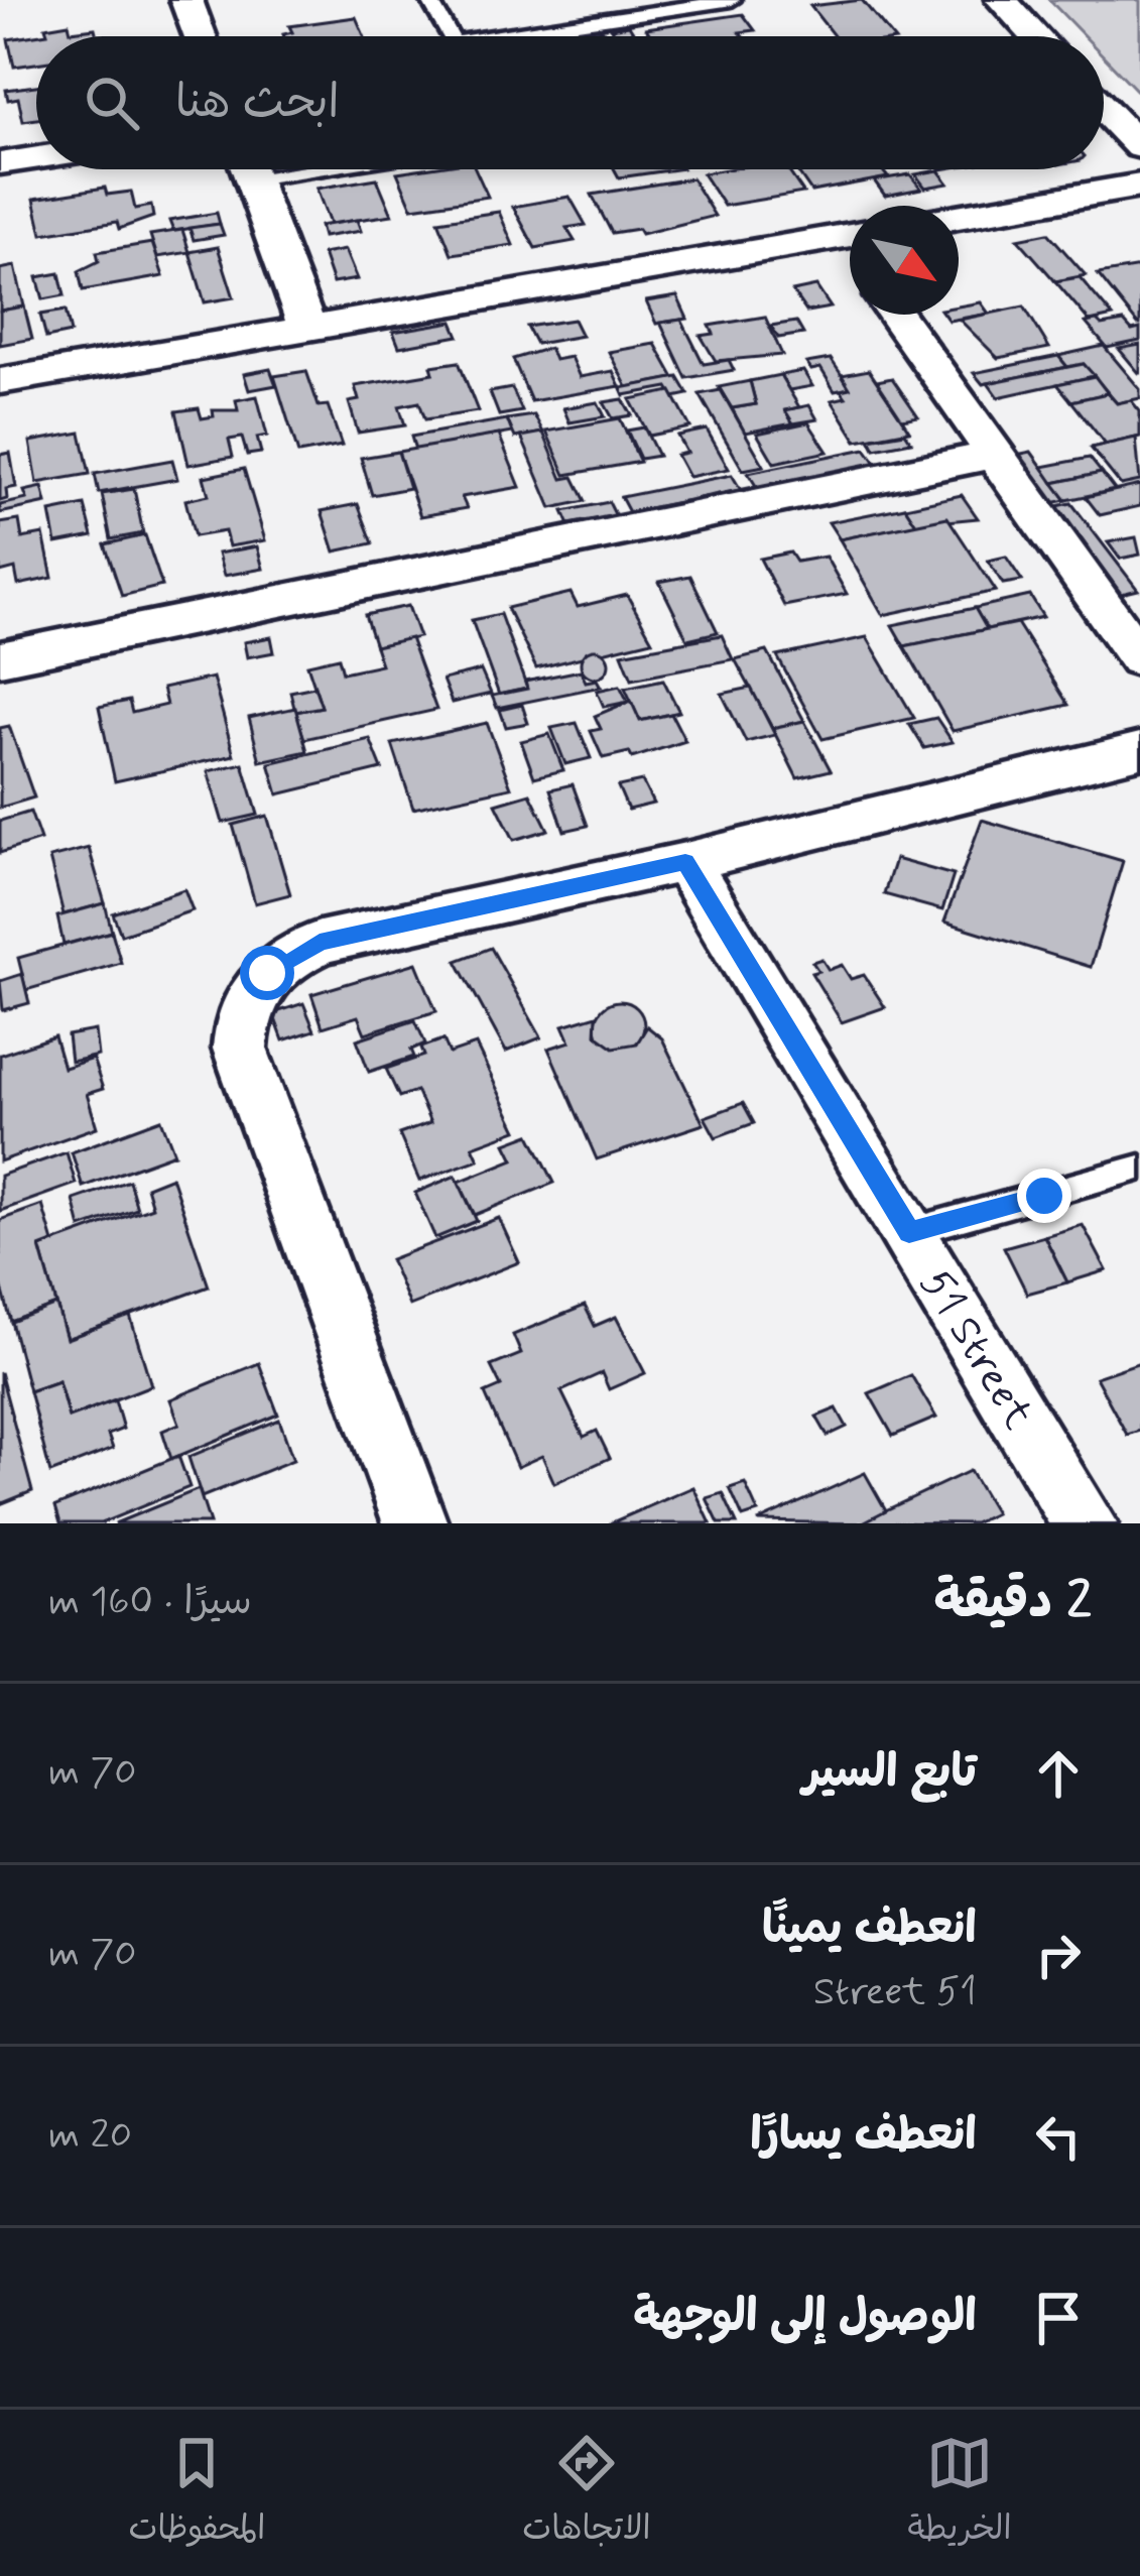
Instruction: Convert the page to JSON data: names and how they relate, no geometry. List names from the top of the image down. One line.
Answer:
{"streets":{"street":["51 Street"]},"north":"bottom right","page":{"search":"ابحث هنا","heading":["2 دقيقة","سيرًا · 160 m"],"list":[["تابع السير","70 m"],["انعطف يمينًا","51 Street","70 m"],["انعطف يسارًا","20 m"],"الوصول إلى الوجهة"],"nav":["الخريطة","الاتجاهات","المحفوظات"]}}
